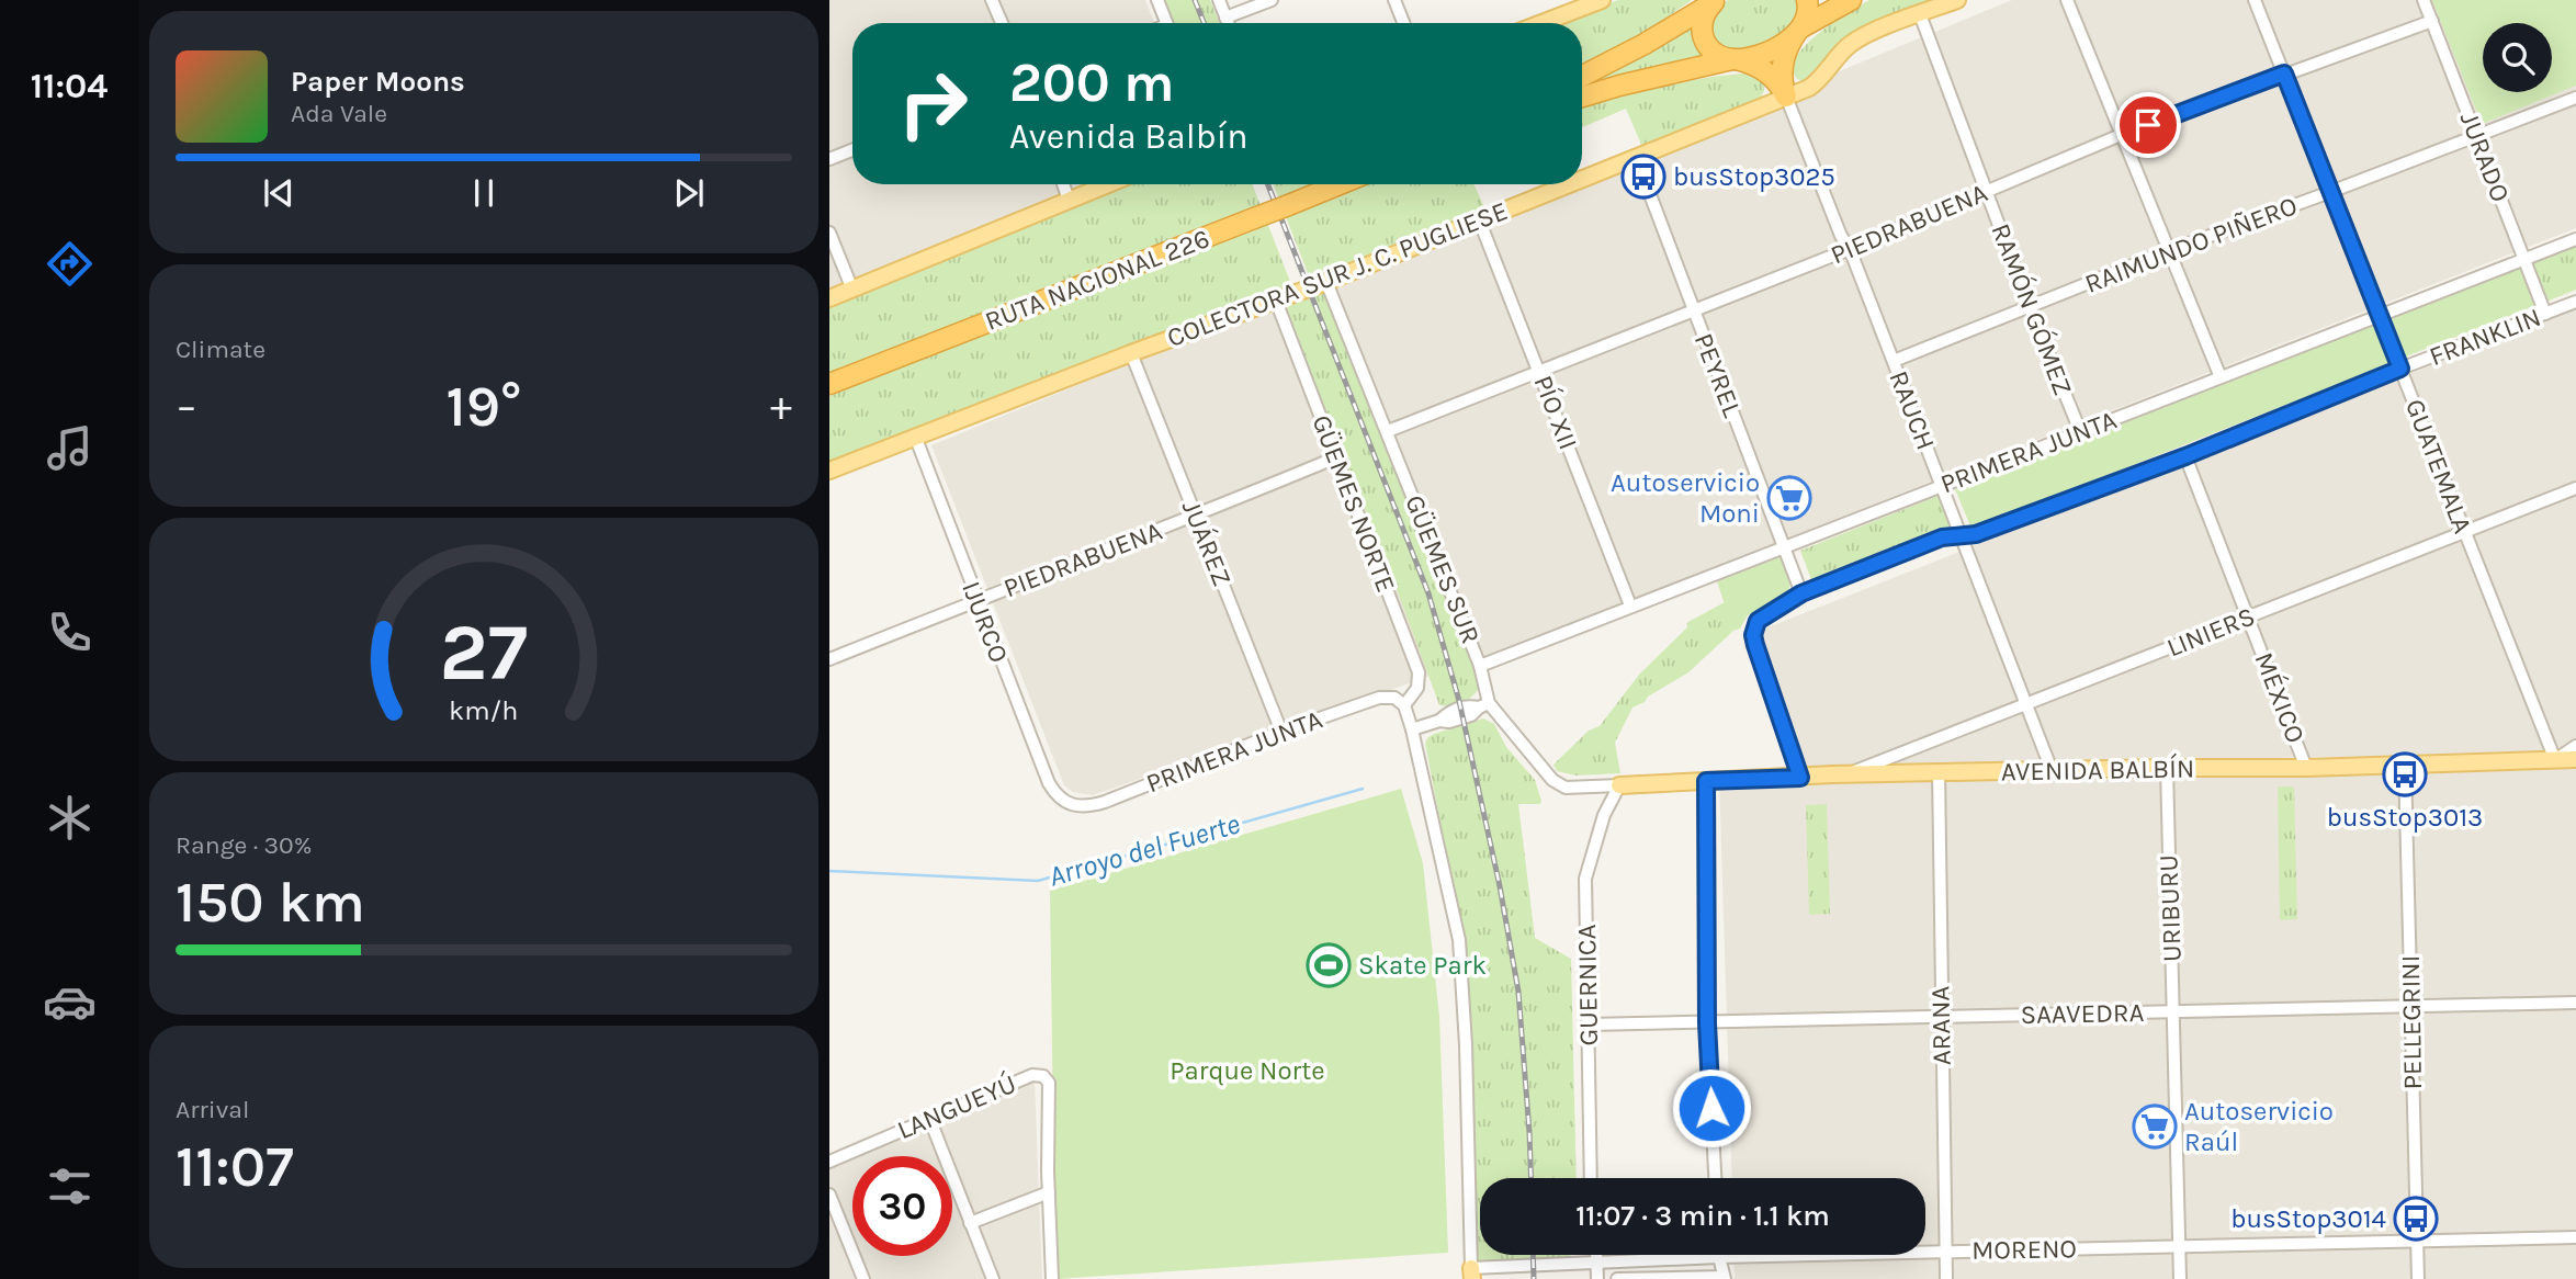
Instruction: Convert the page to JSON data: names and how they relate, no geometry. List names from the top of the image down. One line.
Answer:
{"streets":{"highway":["RUTA NACIONAL 226"],"main road":["COLECTORA SUR J. C. PUGLIESE","AVENIDA BALBÍN"],"street":["JURADO","PIEDRABUENA","RAIMUNDO PIÑERO","RAMÓN GÓMEZ","FRANKLIN","PEYREL","RAUCH","PÍO XII","PRIMERA JUNTA","GUATEMALA","GÜEMES NORTE","JUÁREZ","GÜEMES SUR","IJURCO","LINIERS","MÉXICO","URIBURU","GUERNICA","SAAVEDRA","PELLEGRINI","ARANA","LANGUEYÚ","MORENO"]},"crossings":[["JURADO","PIEDRABUENA"],["JURADO","RAIMUNDO PIÑERO"],["JURADO","FRANKLIN"],["JURADO","PRIMERA JUNTA"],["PIEDRABUENA","RAMÓN GÓMEZ"],["PIEDRABUENA","PEYREL"],["PIEDRABUENA","RAUCH"],["PIEDRABUENA","PÍO XII"],["PIEDRABUENA","GUATEMALA"],["PIEDRABUENA","GÜEMES NORTE"],["PIEDRABUENA","JUÁREZ"],["PIEDRABUENA","GÜEMES SUR"],["PIEDRABUENA","IJURCO"],["RAIMUNDO PIÑERO","RAMÓN GÓMEZ"],["RAIMUNDO PIÑERO","RAUCH"],["RAIMUNDO PIÑERO","GUATEMALA"],["COLECTORA SUR J. C. PUGLIESE","RAMÓN GÓMEZ"],["COLECTORA SUR J. C. PUGLIESE","PEYREL"],["COLECTORA SUR J. C. PUGLIESE","RAUCH"],["COLECTORA SUR J. C. PUGLIESE","PÍO XII"],["COLECTORA SUR J. C. PUGLIESE","GÜEMES NORTE"],["COLECTORA SUR J. C. PUGLIESE","JUÁREZ"],["COLECTORA SUR J. C. PUGLIESE","GÜEMES SUR"],["COLECTORA SUR J. C. PUGLIESE","IJURCO"],["RAMÓN GÓMEZ","PRIMERA JUNTA"],["FRANKLIN","PEYREL"],["FRANKLIN","RAUCH"],["FRANKLIN","GUATEMALA"],["FRANKLIN","MÉXICO"],["FRANKLIN","AVENIDA BALBÍN"],["PEYREL","PRIMERA JUNTA"],["RAUCH","PRIMERA JUNTA"],["RAUCH","LINIERS"],["RAUCH","AVENIDA BALBÍN"],["PÍO XII","PRIMERA JUNTA"],["PRIMERA JUNTA","GUATEMALA"],["PRIMERA JUNTA","GÜEMES NORTE"],["PRIMERA JUNTA","JUÁREZ"],["PRIMERA JUNTA","GÜEMES SUR"],["PRIMERA JUNTA","IJURCO"],["GUATEMALA","LINIERS"],["GUATEMALA","AVENIDA BALBÍN"],["GÜEMES SUR","AVENIDA BALBÍN"],["GÜEMES SUR","GUERNICA"],["LINIERS","MÉXICO"],["LINIERS","AVENIDA BALBÍN"],["MÉXICO","AVENIDA BALBÍN"],["AVENIDA BALBÍN","URIBURU"],["AVENIDA BALBÍN","GUERNICA"],["AVENIDA BALBÍN","PELLEGRINI"],["AVENIDA BALBÍN","ARANA"],["URIBURU","SAAVEDRA"],["URIBURU","MORENO"],["GUERNICA","SAAVEDRA"],["SAAVEDRA","PELLEGRINI"],["SAAVEDRA","ARANA"],["PELLEGRINI","MORENO"],["ARANA","MORENO"]],"water":["Arroyo del Fuerte"],"parks":["Parque Norte"],"places":{"bus stop":["busStop3025","busStop3013","busStop3014"],"supermarket":["Autoservicio Moni","Autoservicio Raúl"],"sports":["Skate Park"]},"page":{"tabs":"11:04","turn":["200 m","Avenida Balbín"],"song":["Paper Moons","Ada Vale"],"tile":["Climate",["Range · 30%","150 km"],["Arrival","11:07"]],"heat":["−","19°","+"],"limit":"30","trip":"11:07 · 3 min · 1.1 km","gauge":["27","km/h"]}}
